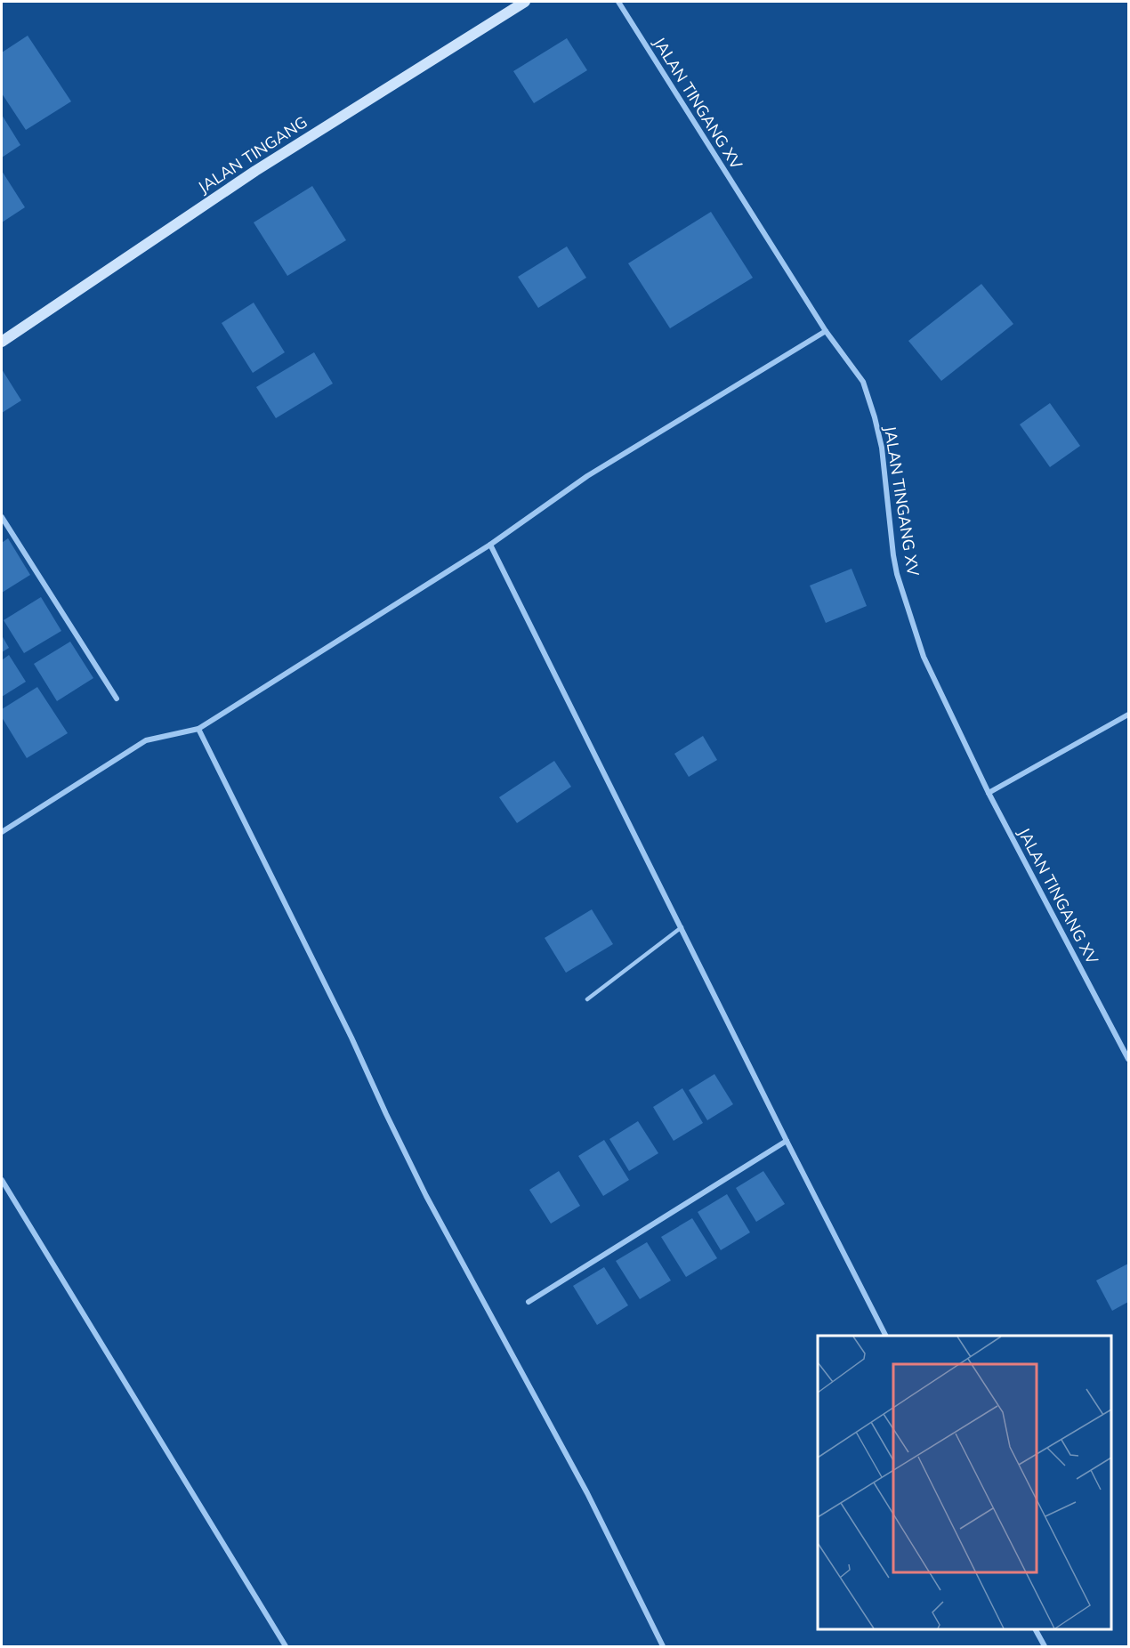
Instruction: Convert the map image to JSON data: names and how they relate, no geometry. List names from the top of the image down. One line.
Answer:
{"streets":{"main road":["JALAN TINGANG"],"street":["JALAN TINGANG XV"]}}
